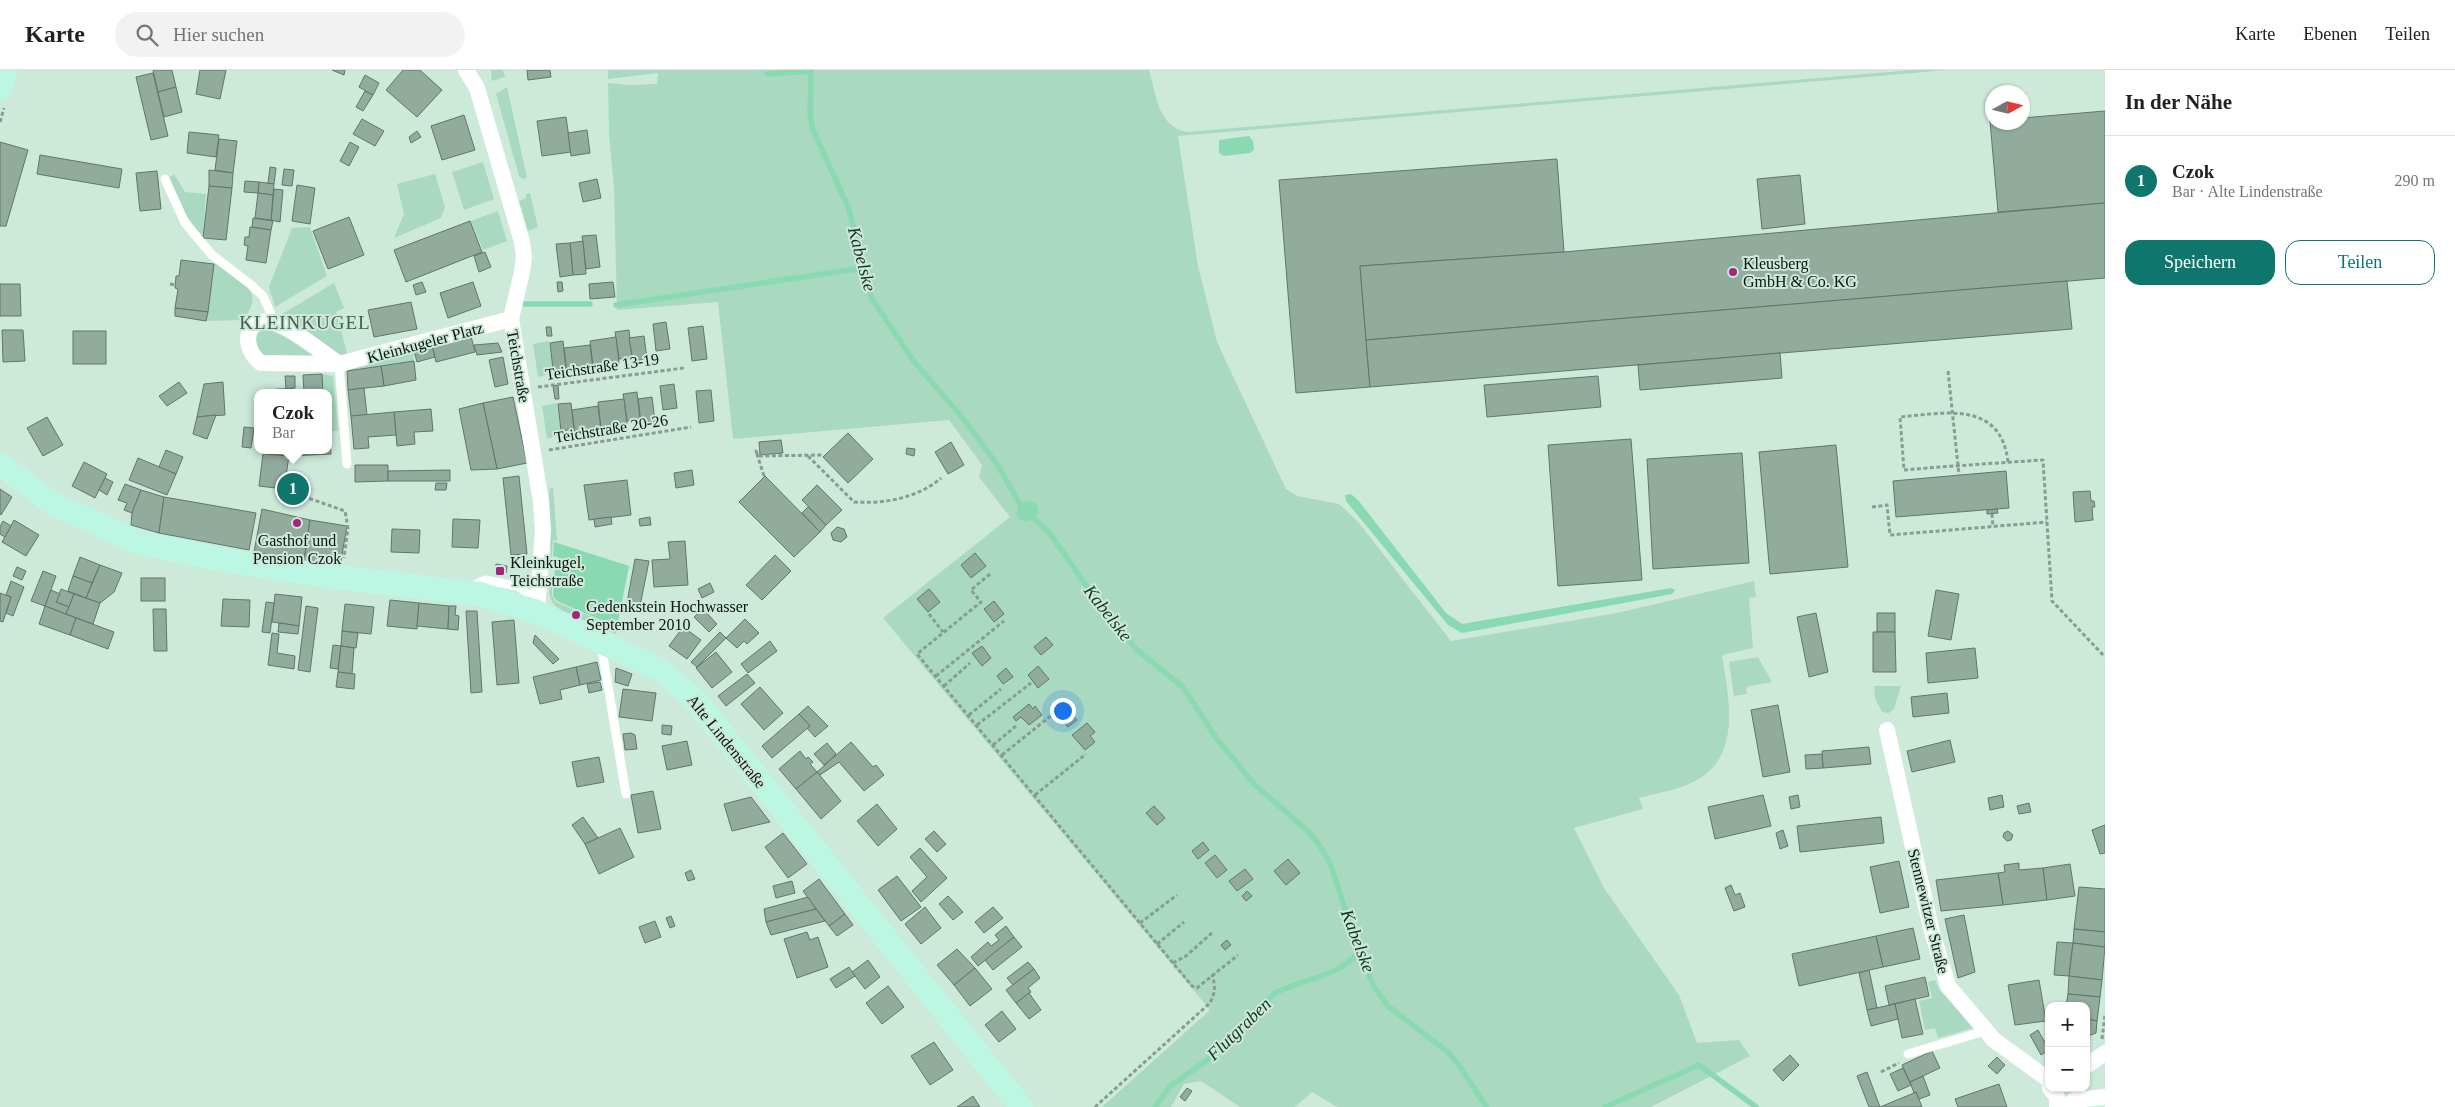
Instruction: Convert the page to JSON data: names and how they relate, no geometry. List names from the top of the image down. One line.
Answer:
{"streets":{"street":["Kleinkugeler Platz","Teichstraße","Alte Lindenstraße","Stennewitzer Straße"],"path":["Teichstraße 13-19","Teichstraße 20-26"]},"crossings":[["Kleinkugeler Platz","Teichstraße"],["Teichstraße","Teichstraße 13-19"],["Teichstraße","Teichstraße 20-26"],["Teichstraße","Alte Lindenstraße"]],"districts":["KLEINKUGEL"],"water":["Kabelske","Flutgraben"],"places":{"other":["Kleusberg GmbH & Co. KG","Gasthof und Pension Czok","Gedenkstein Hochwasser September 2010"],"transit":["Kleinkugel, Teichstraße"]},"north":"right","page":{"header":"Karte","search":"Hier suchen","nav":["Karte","Ebenen","Teilen"],"heading":"In der Nähe","list":[{"mark":"1","name":"Czok","note":"Bar · Alte Lindenstraße","value":"290 m"}],"buttons":["Speichern","Teilen"],"popup":["Czok","Bar"],"pins":"1","map_buttons":["+","−"]}}
